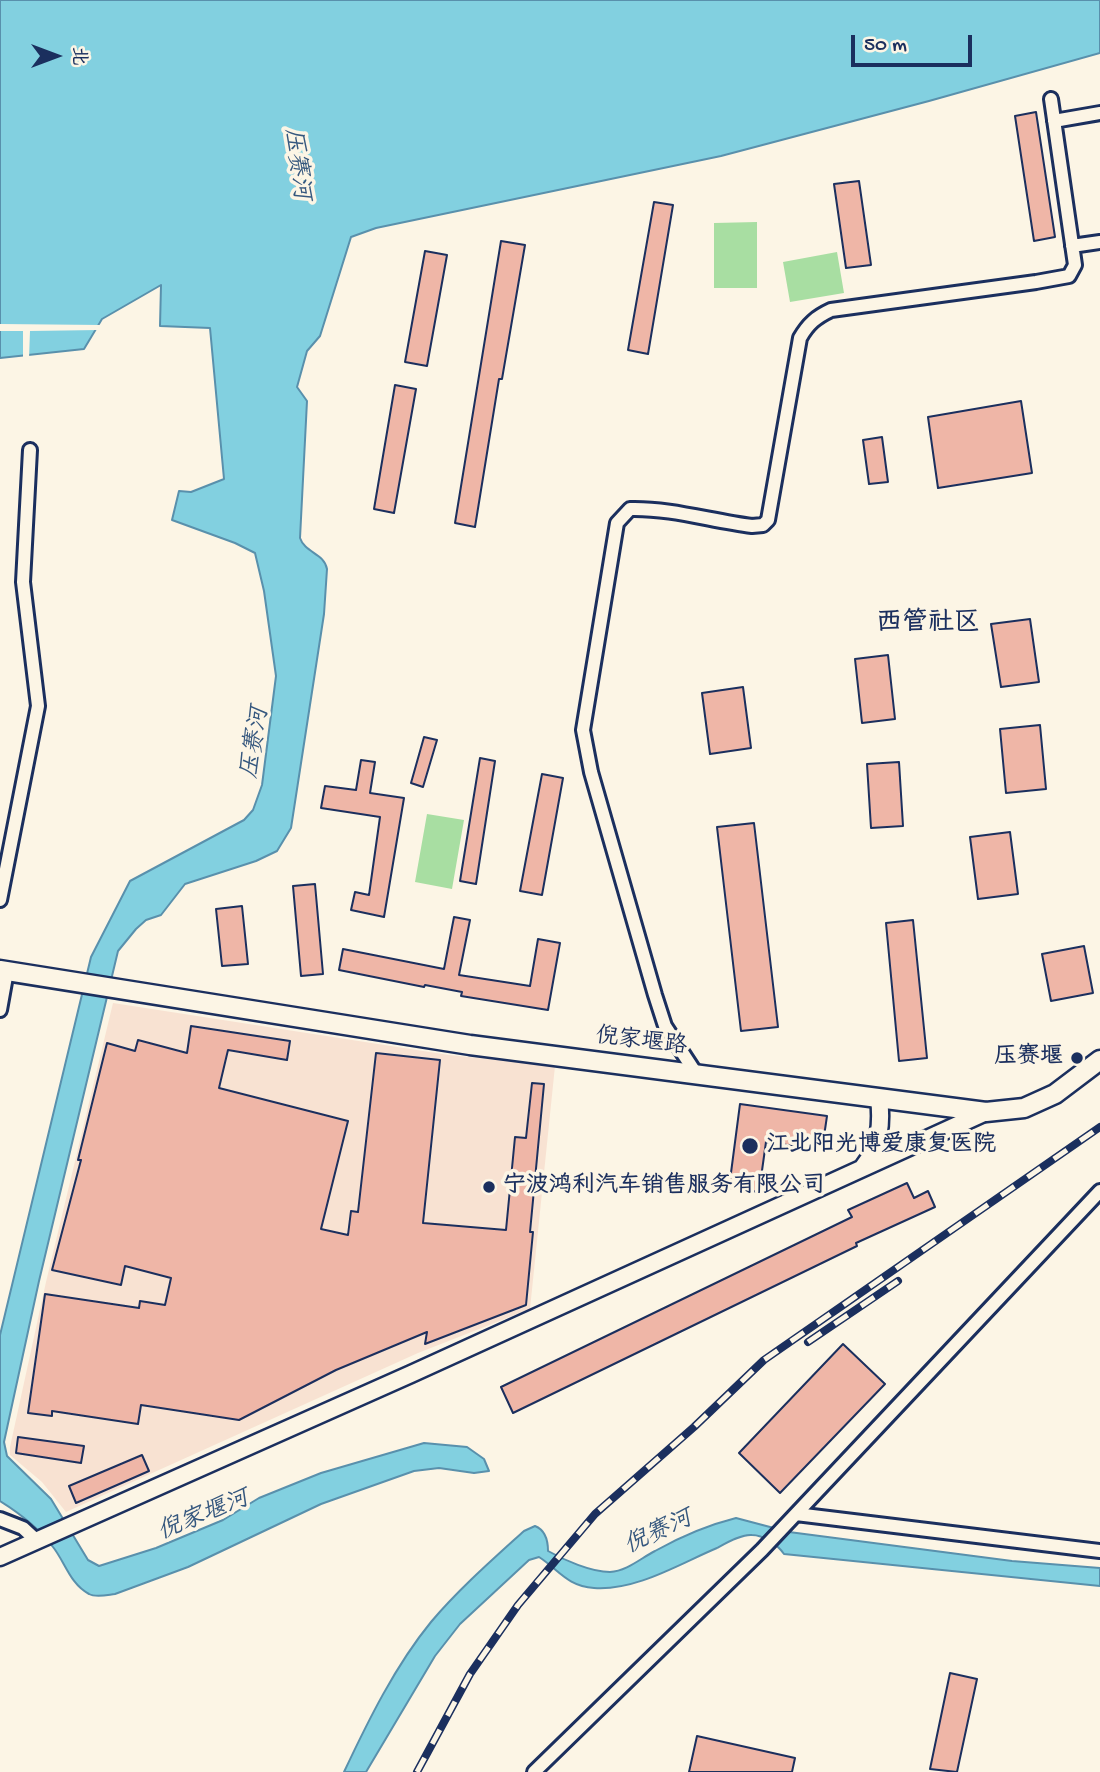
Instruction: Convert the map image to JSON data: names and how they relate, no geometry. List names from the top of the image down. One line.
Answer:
{"streets":{"main road":["倪家堰路"]},"districts":["西管社区"],"water":["压赛河","倪家堰河","倪赛河"],"places":["压赛堰","江北阳光博爱康复医院","宁波鸿利汽车销售服务有限公司"],"scale_bar":"50 m","north":"right"}
